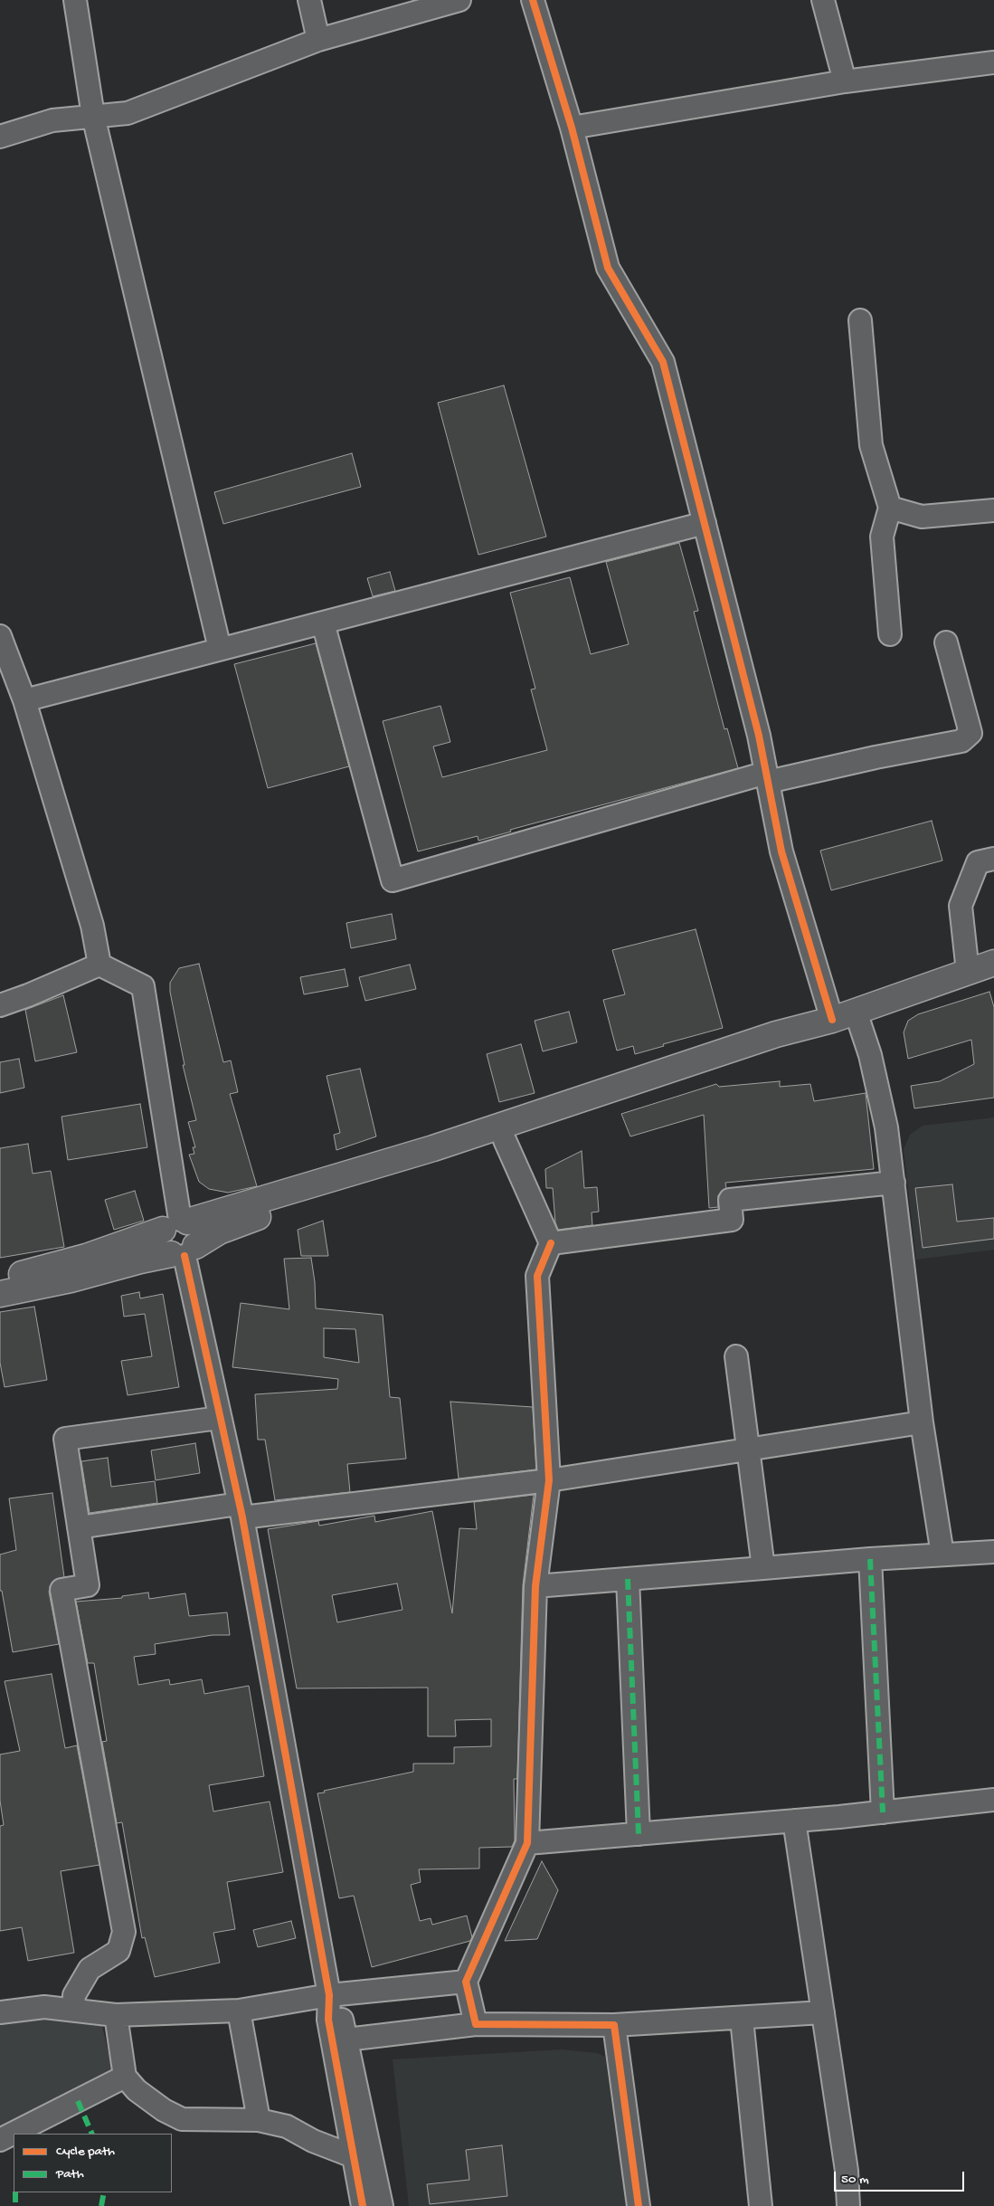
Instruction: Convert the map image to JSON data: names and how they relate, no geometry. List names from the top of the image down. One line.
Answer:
{"legend":["Cycle path","Path"],"scale_bar":"50 m"}
